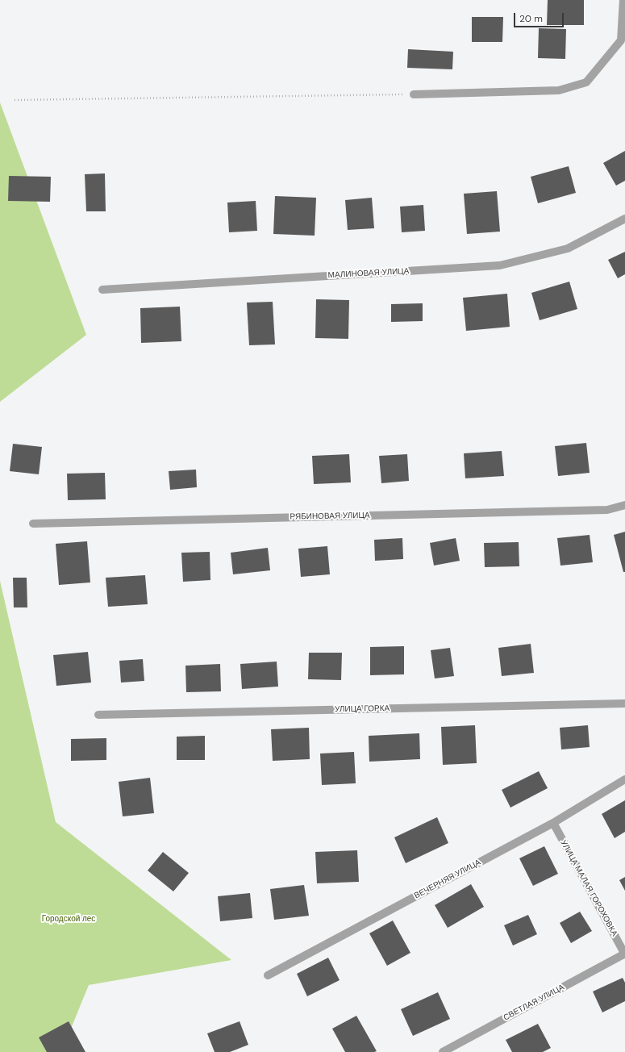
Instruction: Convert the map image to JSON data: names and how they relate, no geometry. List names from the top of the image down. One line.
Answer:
{"streets":{"street":["МАЛИНОВАЯ УЛИЦА","РЯБИНОВАЯ УЛИЦА","УЛИЦА ГОРКА","ВЕЧЕРНЯЯ УЛИЦА","УЛИЦА МАЛАЯ ГОРОХОВКА","СВЕТЛАЯ УЛИЦА"]},"crossings":[["ВЕЧЕРНЯЯ УЛИЦА","УЛИЦА МАЛАЯ ГОРОХОВКА"],["УЛИЦА МАЛАЯ ГОРОХОВКА","СВЕТЛАЯ УЛИЦА"]],"parks":["Городской лес"],"scale_bar":"20 m"}
